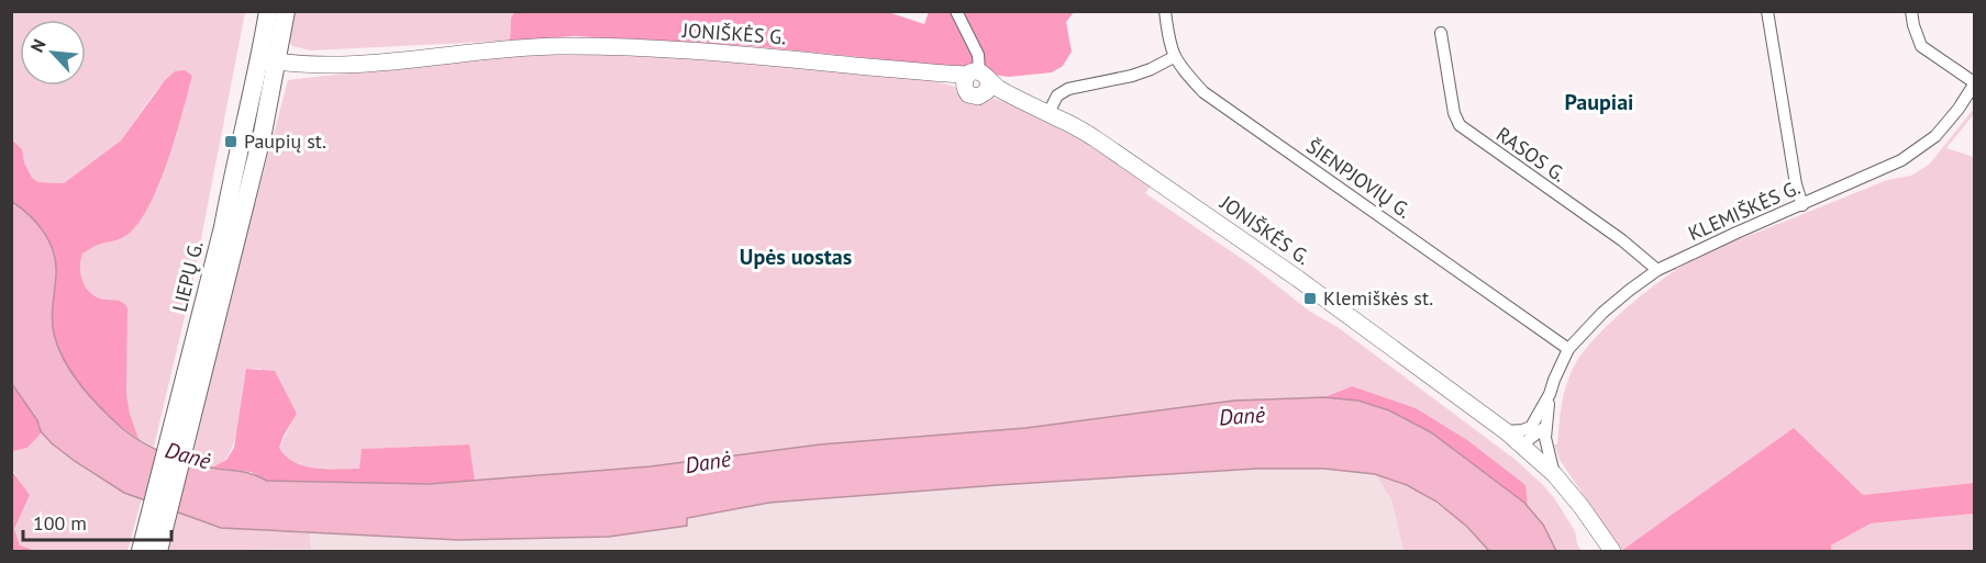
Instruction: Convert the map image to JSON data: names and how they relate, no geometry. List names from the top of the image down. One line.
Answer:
{"streets":{"main road":["JONIŠKĖS G.","LIEPŲ G."],"street":["RASOS G.","ŠIENPJOVIŲ G.","KLEMIŠKĖS G."]},"crossings":[["JONIŠKĖS G.","KLEMIŠKĖS G."],["JONIŠKĖS G.","LIEPŲ G."],["RASOS G.","KLEMIŠKĖS G."],["ŠIENPJOVIŲ G.","KLEMIŠKĖS G."]],"districts":["Paupiai","Upės uostas"],"water":["Danė"],"places":{"transit":["Paupių st.","Klemiškės st."]},"scale_bar":"100 m","north":"top left"}
